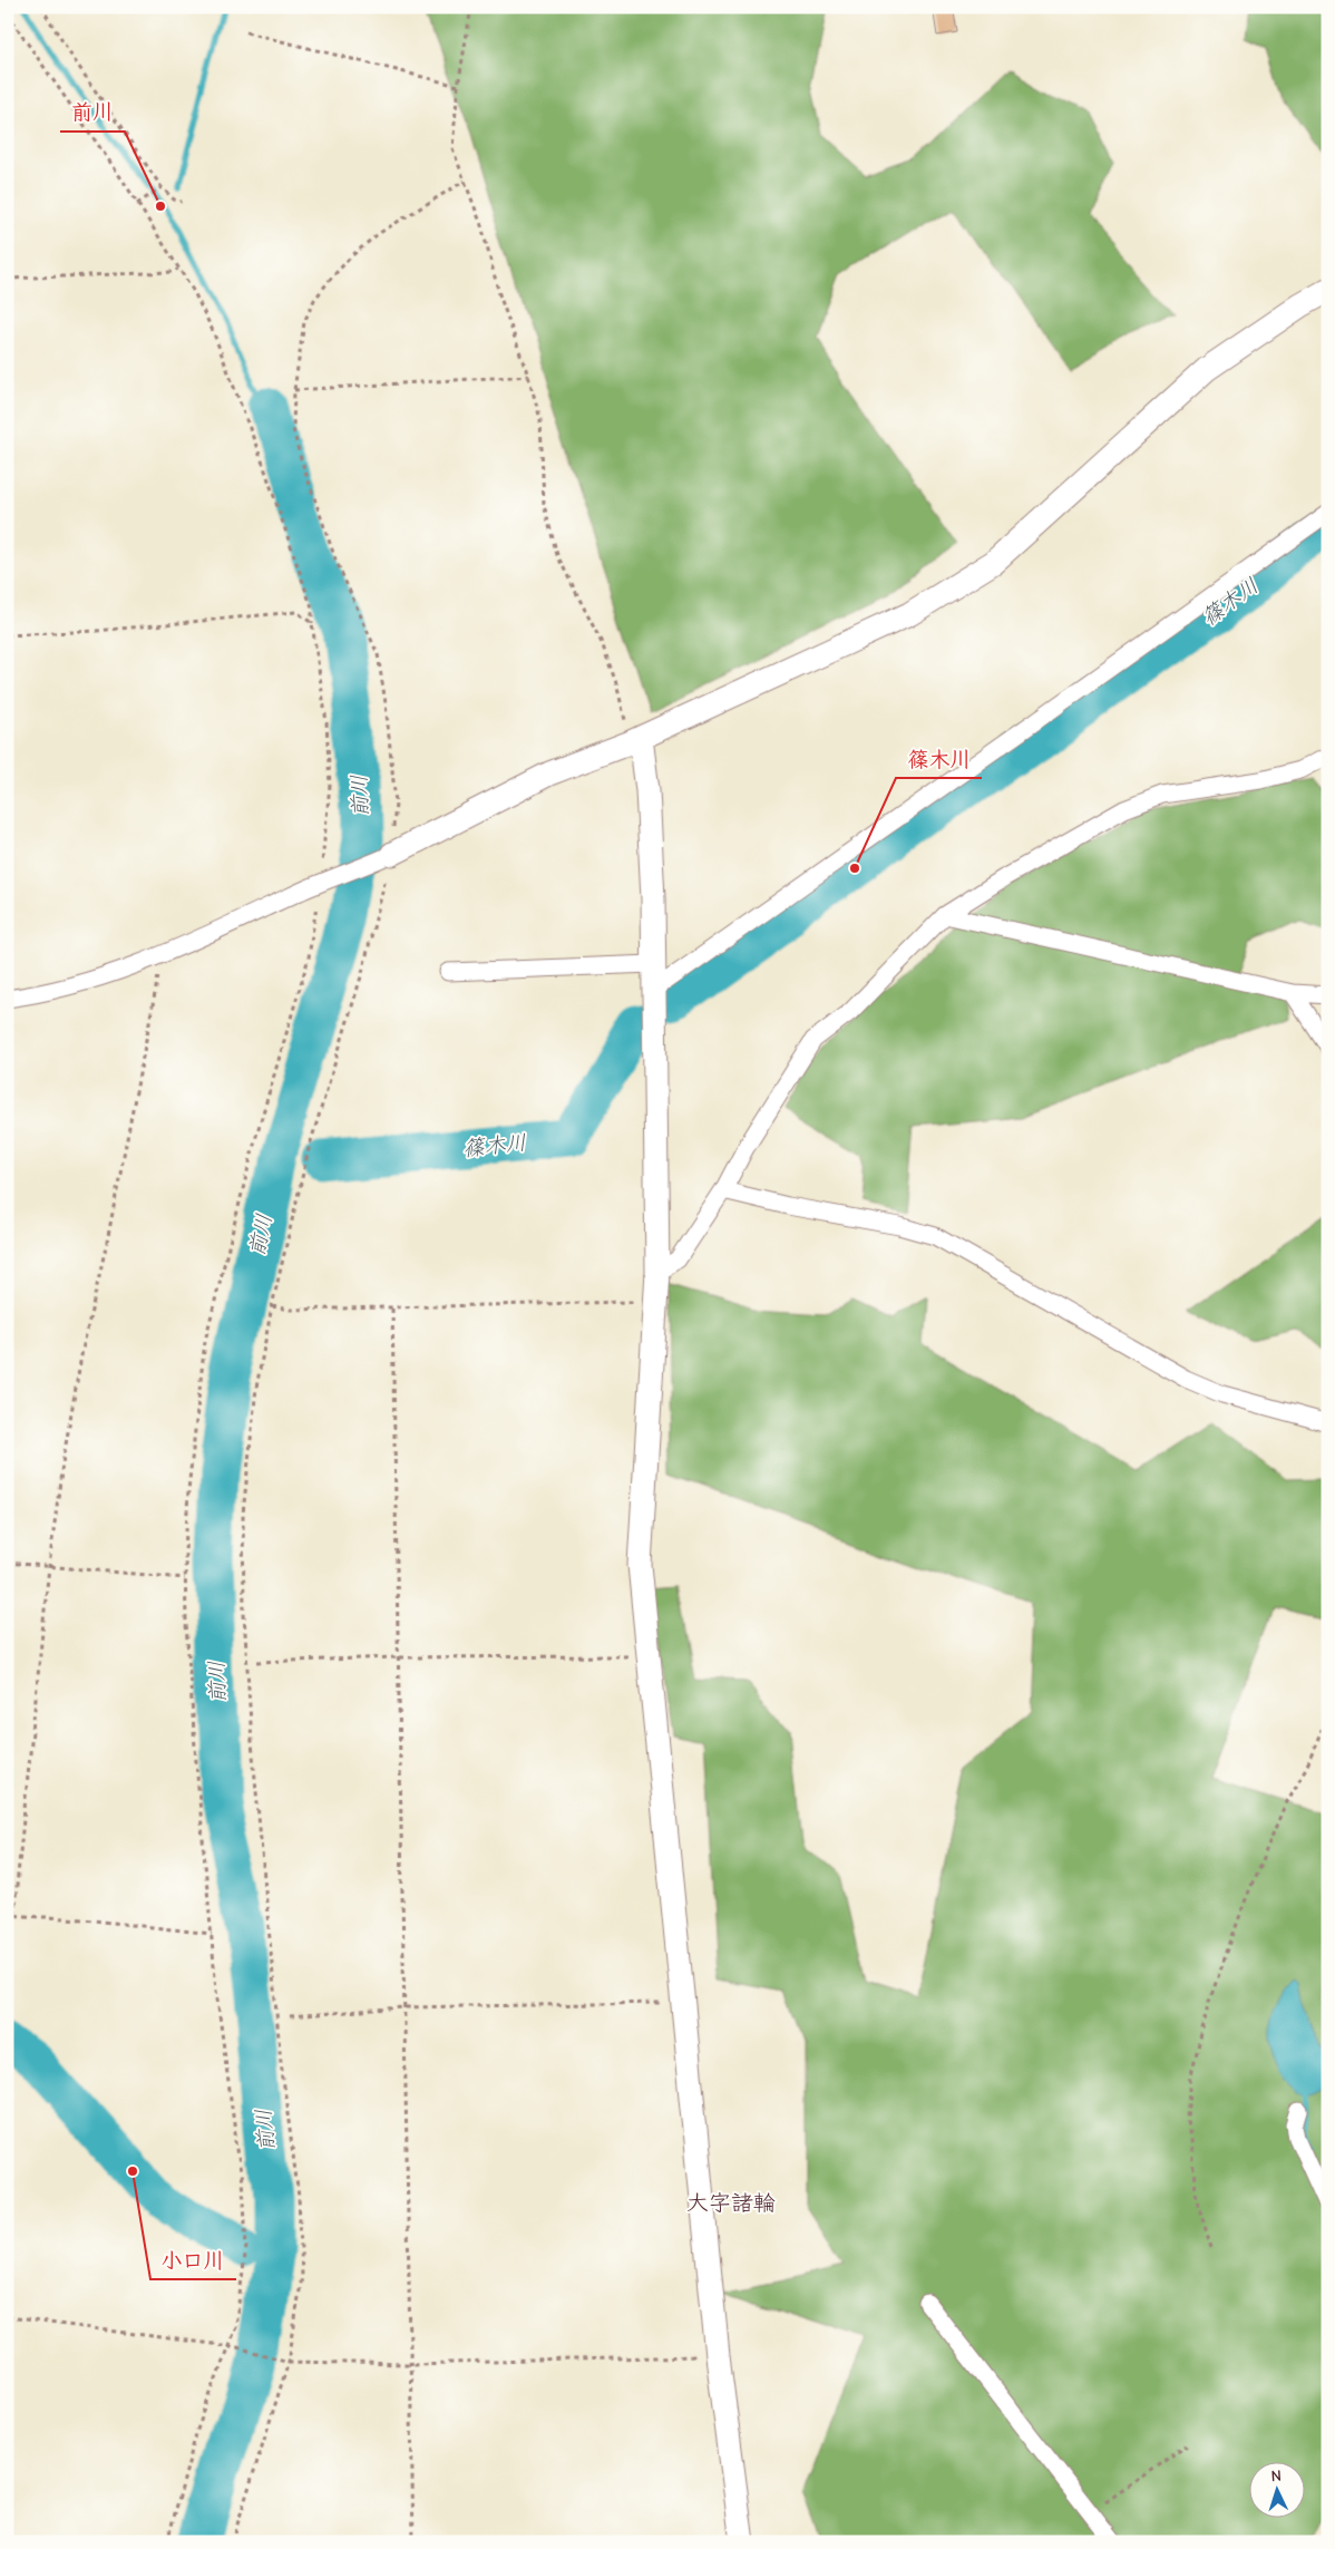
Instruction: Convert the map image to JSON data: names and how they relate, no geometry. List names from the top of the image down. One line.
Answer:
{"districts":["大字諸輪"],"water":["篠木川","前川"],"places":["前川","篠木川","小口川"],"north":"top"}
